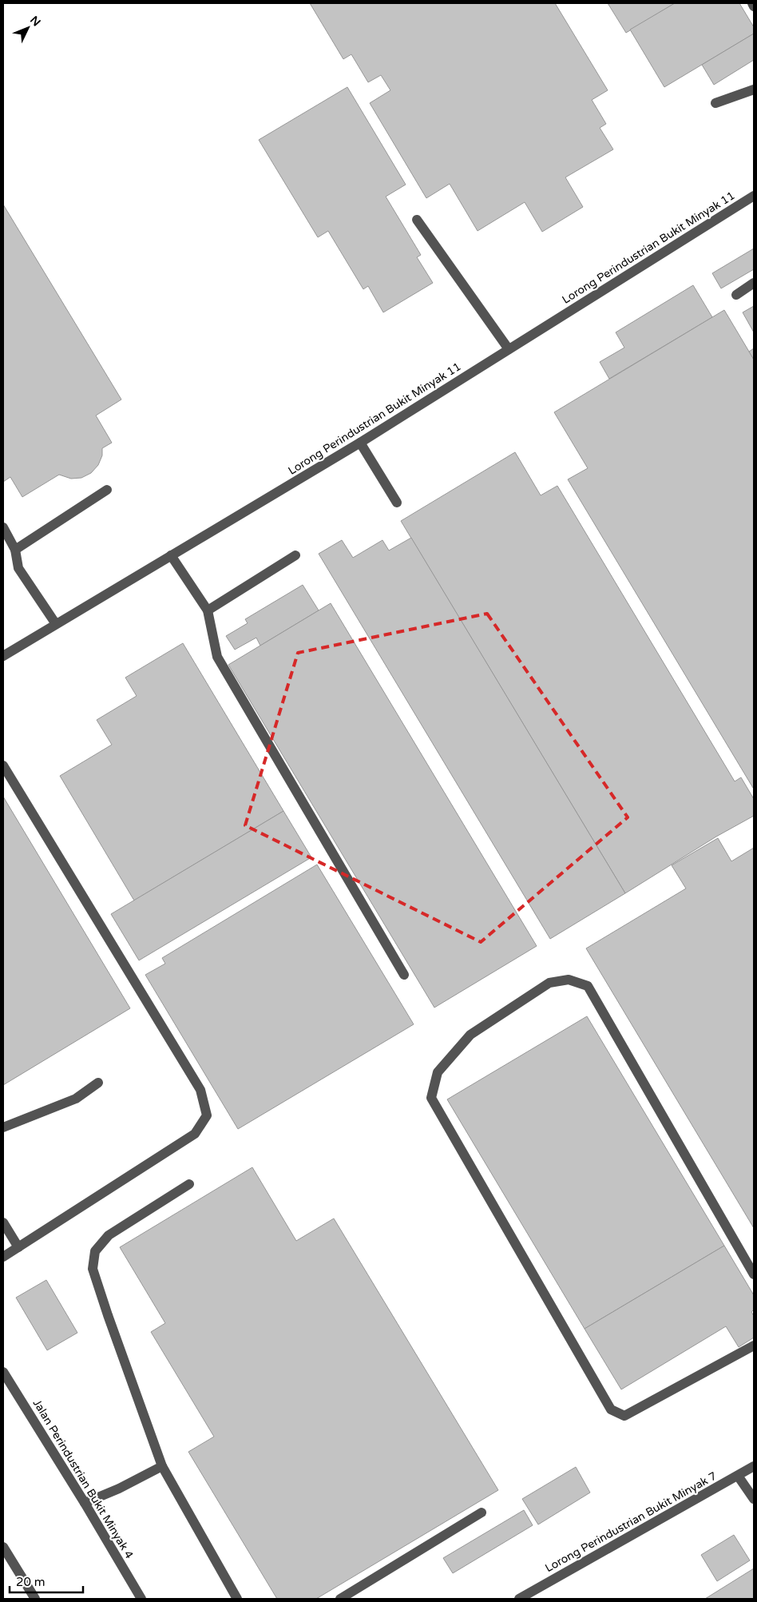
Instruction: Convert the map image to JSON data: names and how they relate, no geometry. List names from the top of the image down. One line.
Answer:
{"streets":{"street":["Lorong Perindustrian Bukit Minyak 11","Jalan Perindustrian Bukit Minyak 4","Lorong Perindustrian Bukit Minyak 7"]},"scale_bar":"20 m","north":"top right"}
